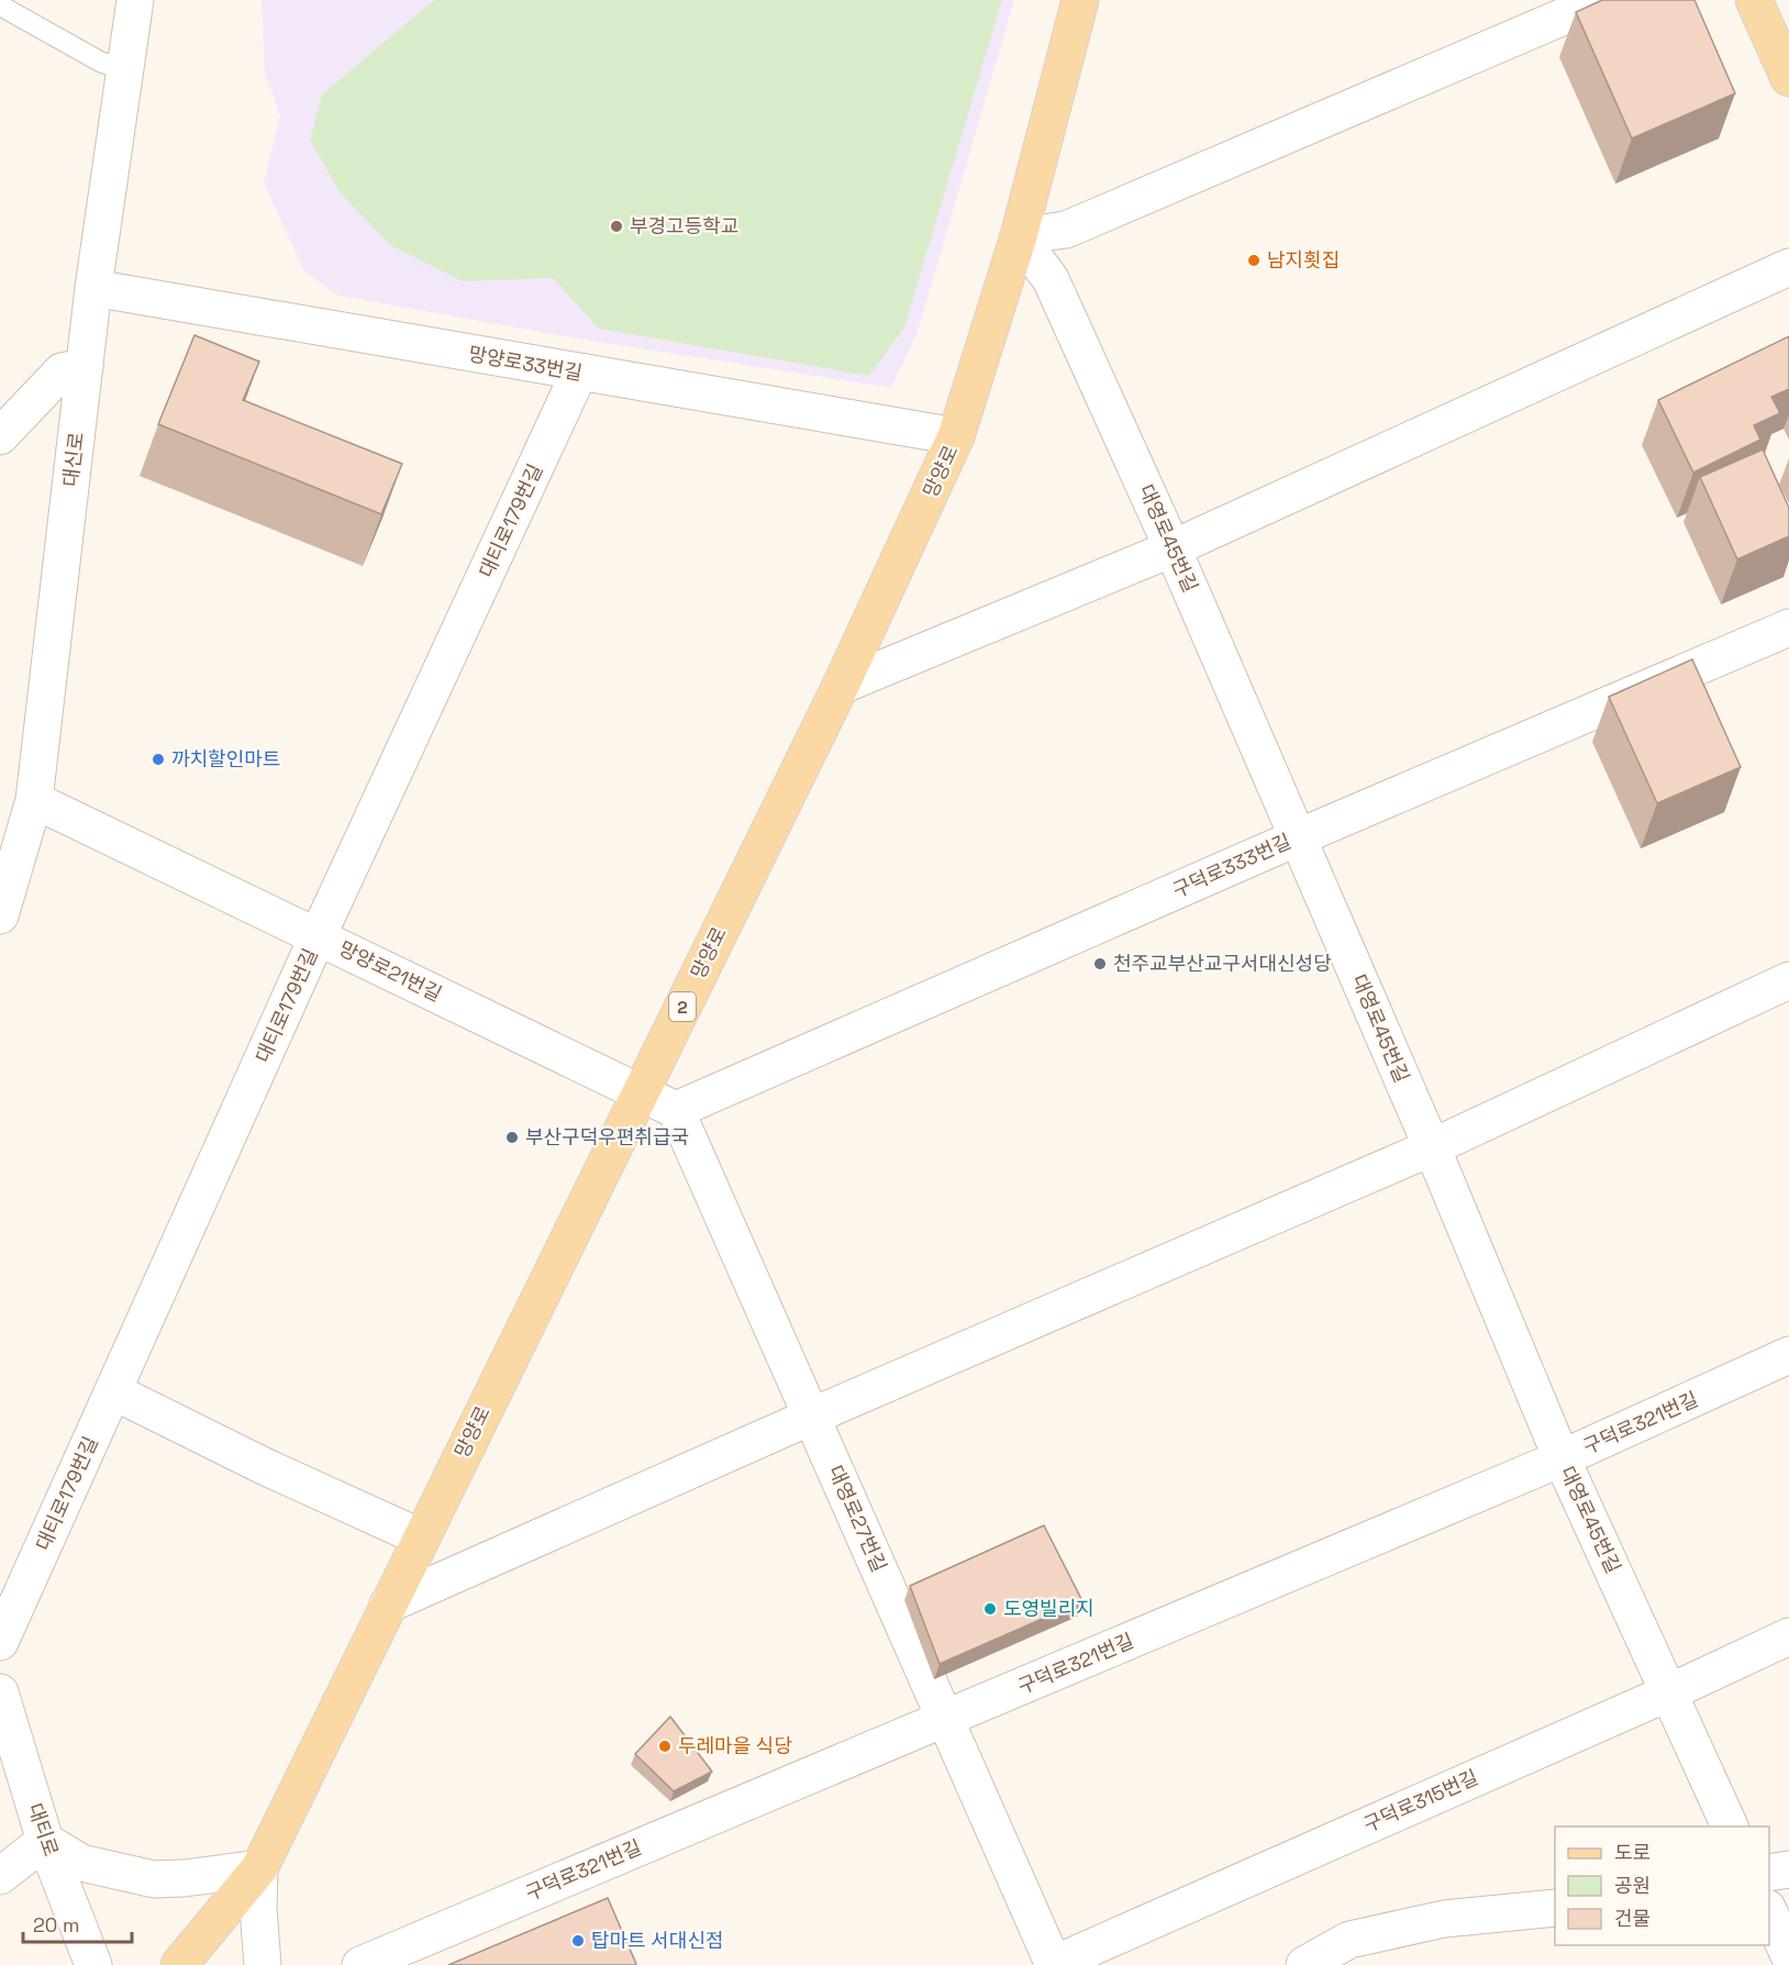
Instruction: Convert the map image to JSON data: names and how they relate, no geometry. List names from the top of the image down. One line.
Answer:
{"streets":{"main road":["망양로","2"],"street":["망양로33번길","대신로","대티로179번길","대영로45번길","구덕로333번길","망양로21번길","구덕로321번길","대영로27번길","구덕로315번길","대티로"]},"crossings":[["망양로33번길","대신로"],["망양로33번길","망양로"],["망양로33번길","대티로179번길"],["대신로","망양로21번길"],["망양로","대영로45번길"],["망양로","망양로21번길"],["대티로179번길","망양로21번길"],["대영로45번길","구덕로333번길"],["대영로45번길","구덕로321번길"],["대영로45번길","구덕로315번길"],["구덕로333번길","대영로27번길"],["구덕로321번길","대영로27번길"],["대영로27번길","구덕로315번길"]],"places":["부경고등학교","남지횟집","까치할인마트","천주교부산교구서대신성당","부산구덕우편취급국","도영빌리지","두레마을 식당","탑마트 서대신점"],"legend":["도로","공원","건물"],"scale_bar":"20 m"}
